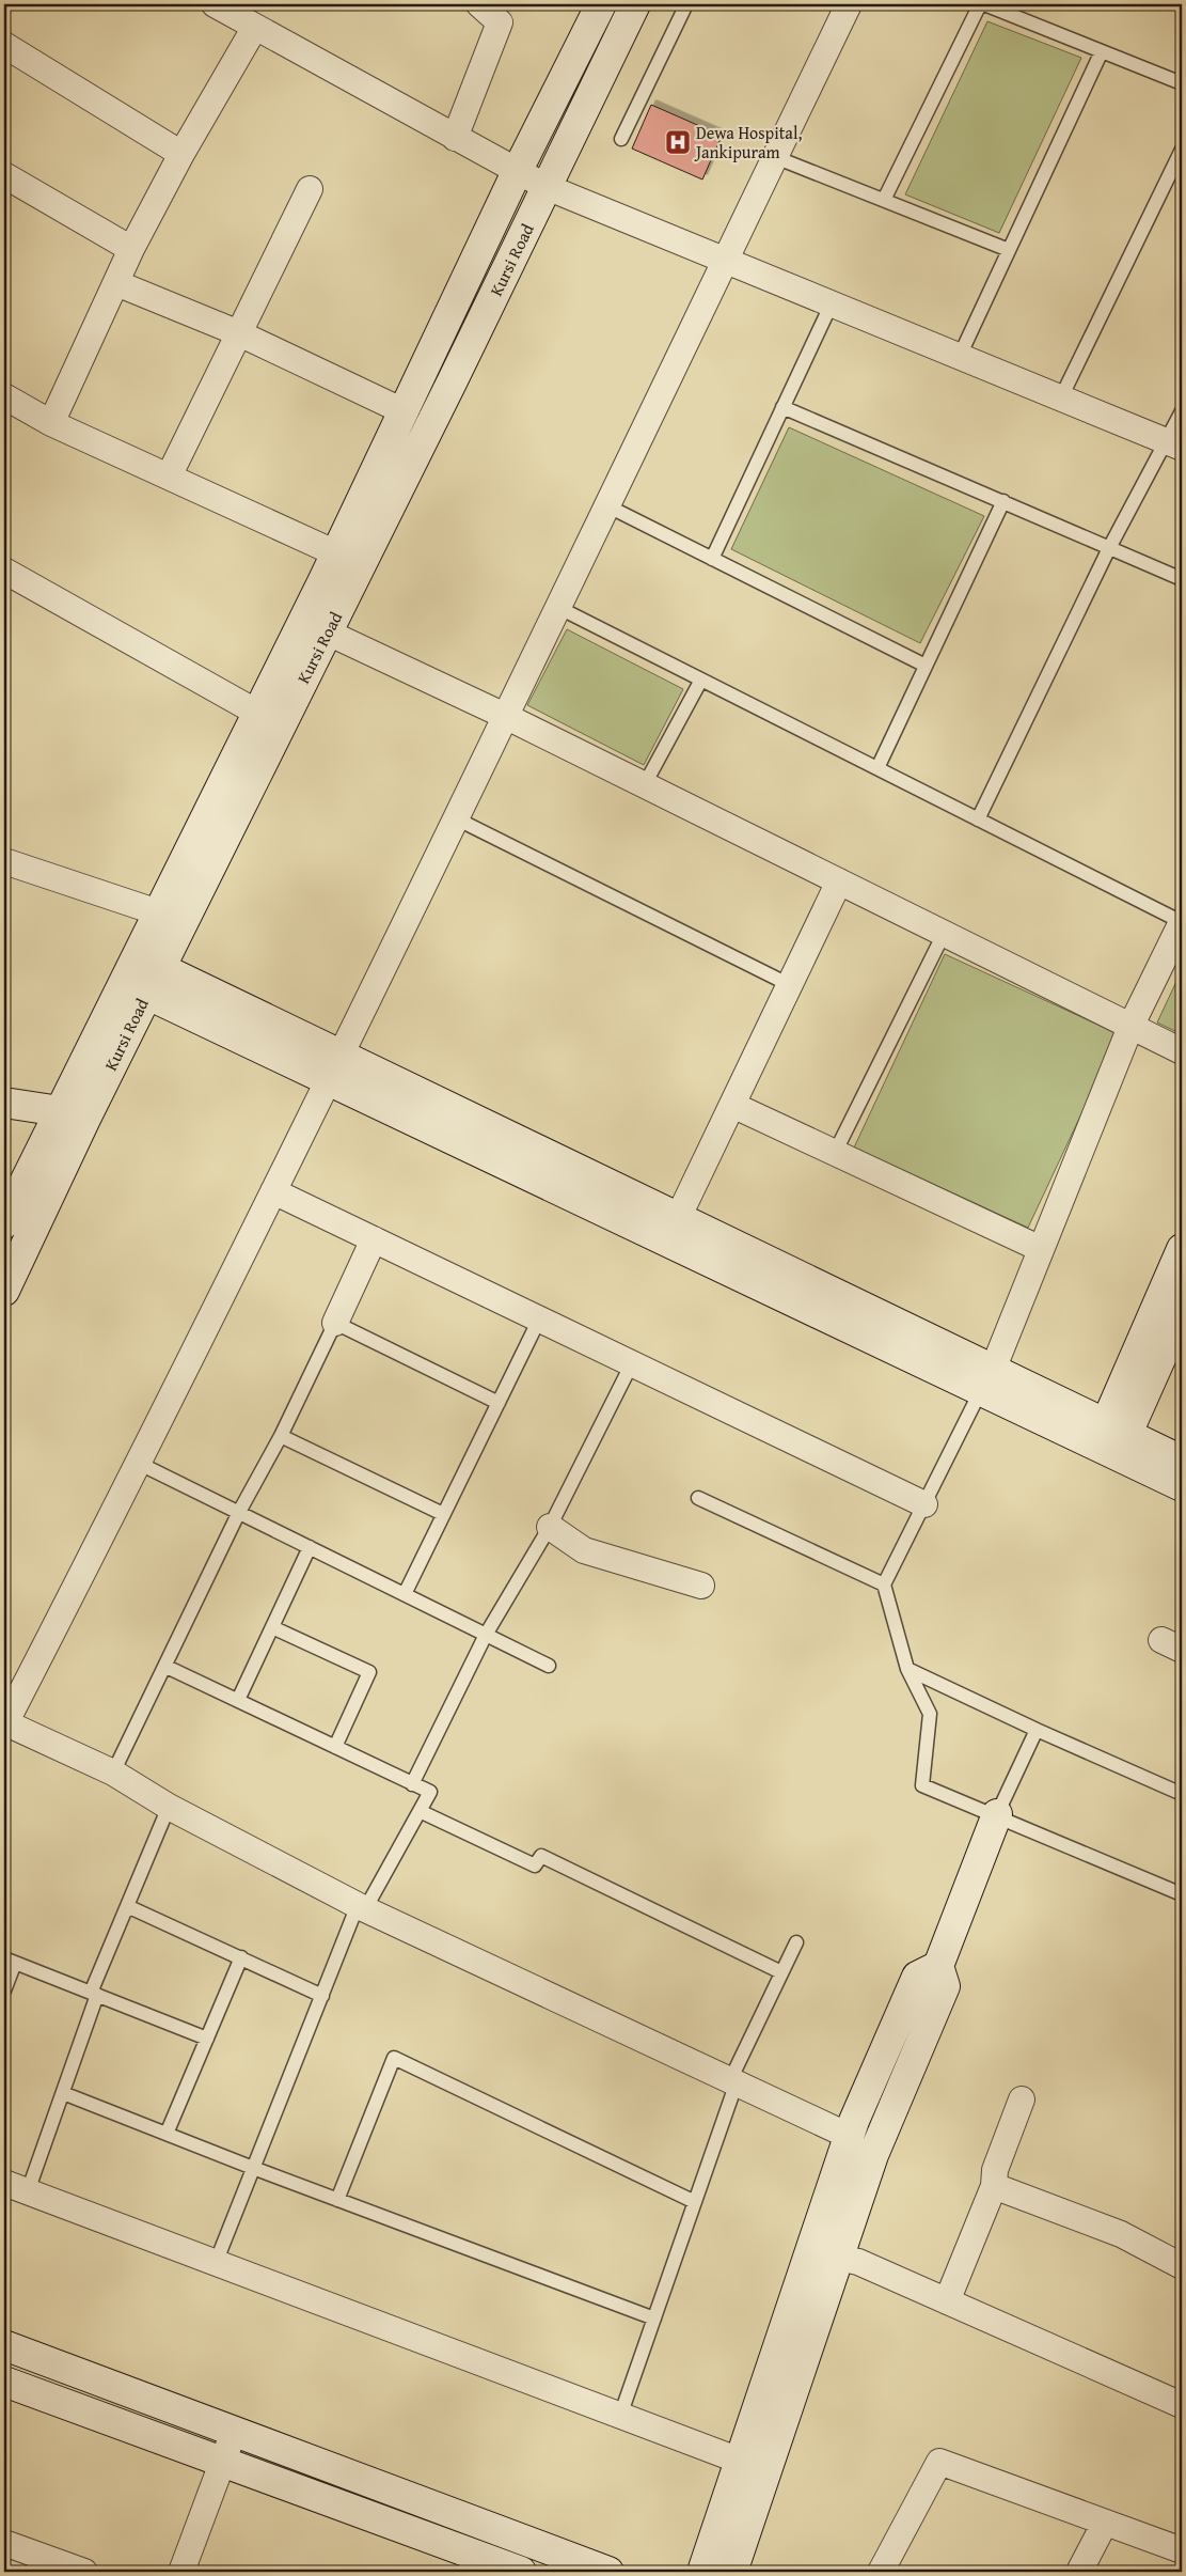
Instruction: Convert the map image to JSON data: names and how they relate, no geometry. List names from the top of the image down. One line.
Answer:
{"streets":{"street":["Kursi Road"]},"places":{"hospital":["Dewa Hospital, Jankipuram"]}}
